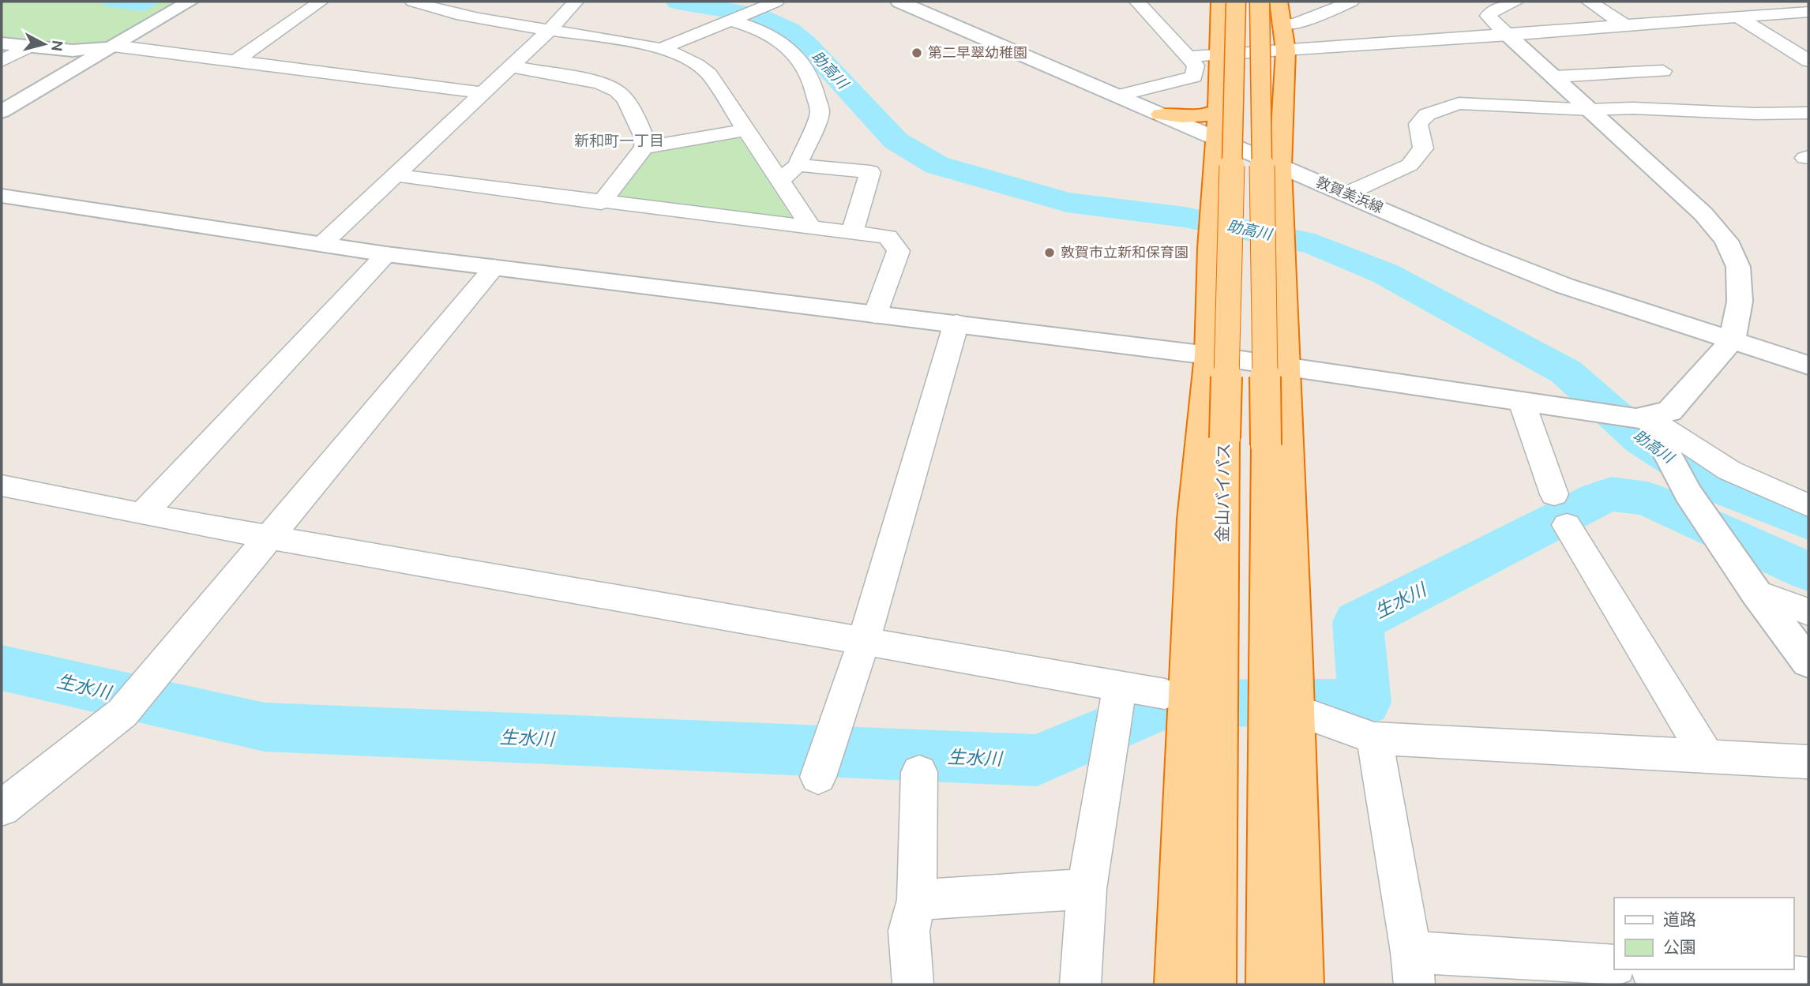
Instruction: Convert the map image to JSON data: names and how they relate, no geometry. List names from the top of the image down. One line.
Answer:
{"streets":{"highway":["金山バイパス"],"street":["敦賀美浜線"]},"districts":["新和町一丁目"],"water":["助高川","生水川"],"places":["第二早翠幼稚園","敦賀市立新和保育園"],"legend":["道路","公園"],"north":"right"}
